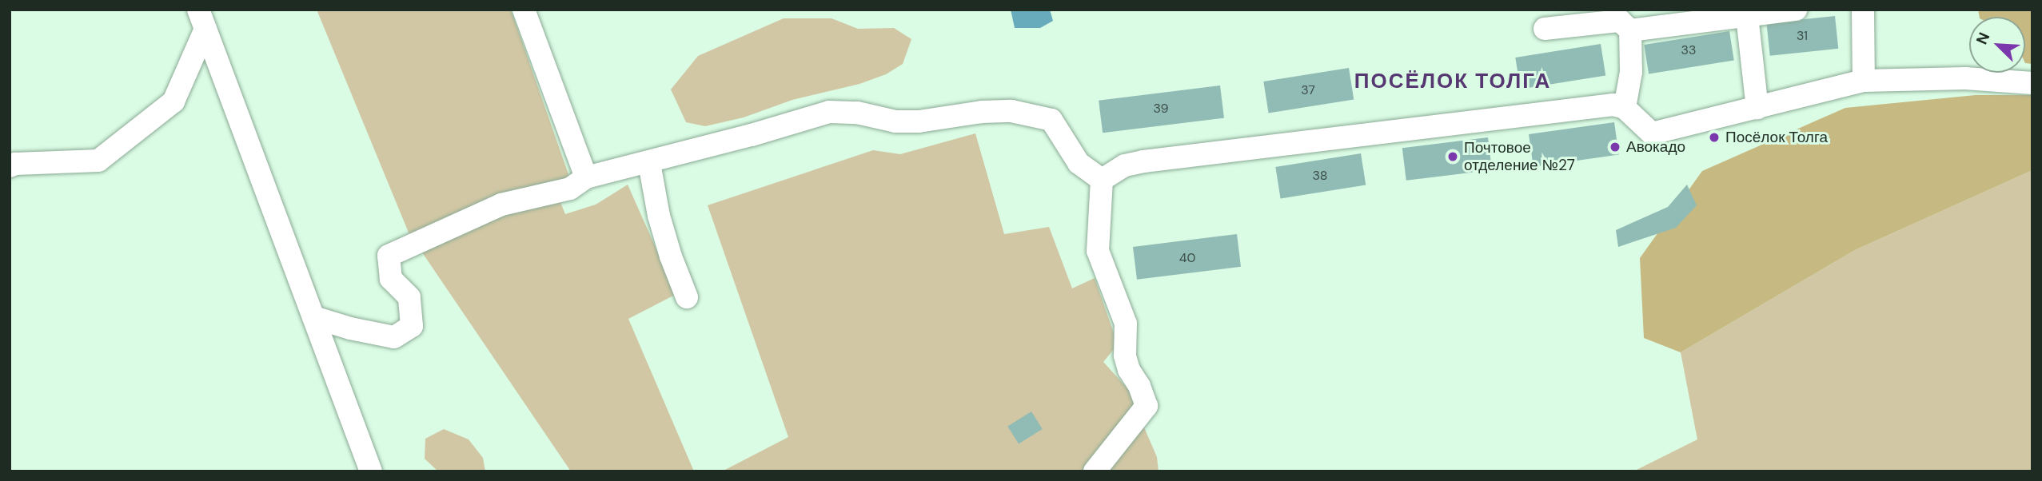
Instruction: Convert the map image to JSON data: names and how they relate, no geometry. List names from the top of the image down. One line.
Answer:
{"districts":["ПОСЁЛОК ТОЛГА"],"places":["Посёлок Толга","Авокадо","Почтовое отделение №27"],"house_numbers":["31","33","37","39","38","40"],"north":"top left"}
